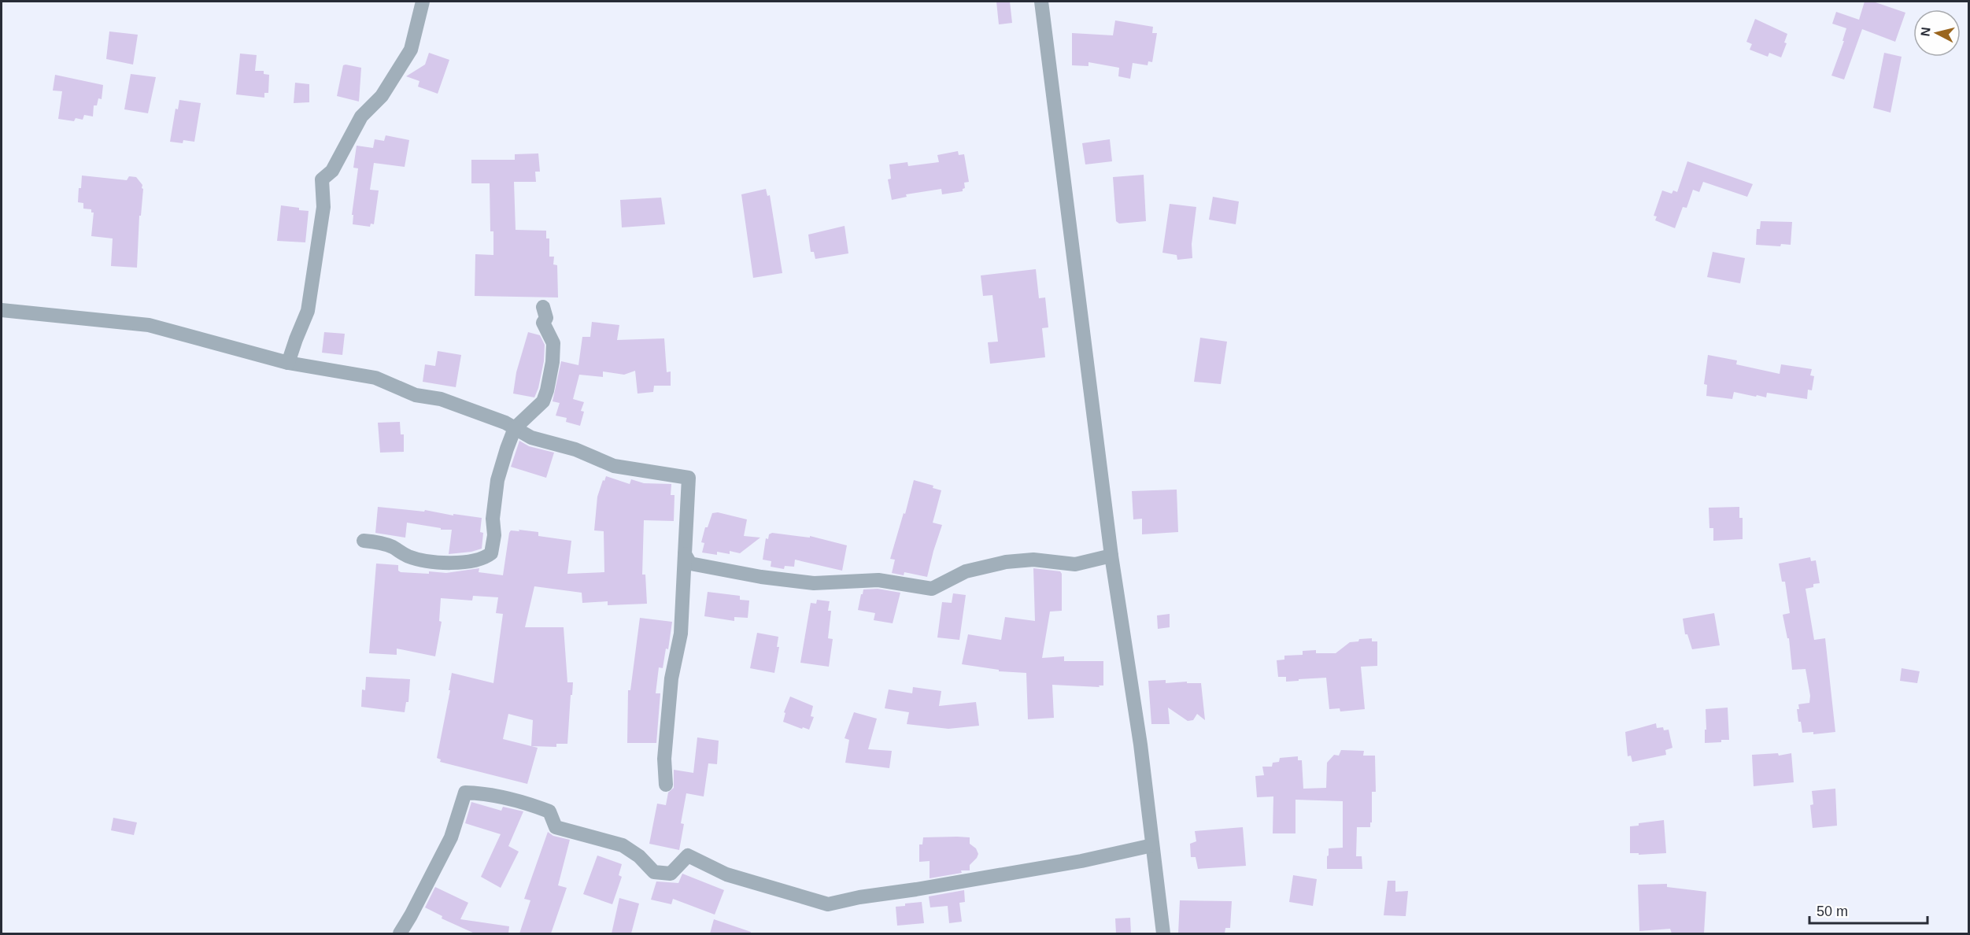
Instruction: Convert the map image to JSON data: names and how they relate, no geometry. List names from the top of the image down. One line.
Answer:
{"scale_bar":"50 m","north":"left"}
